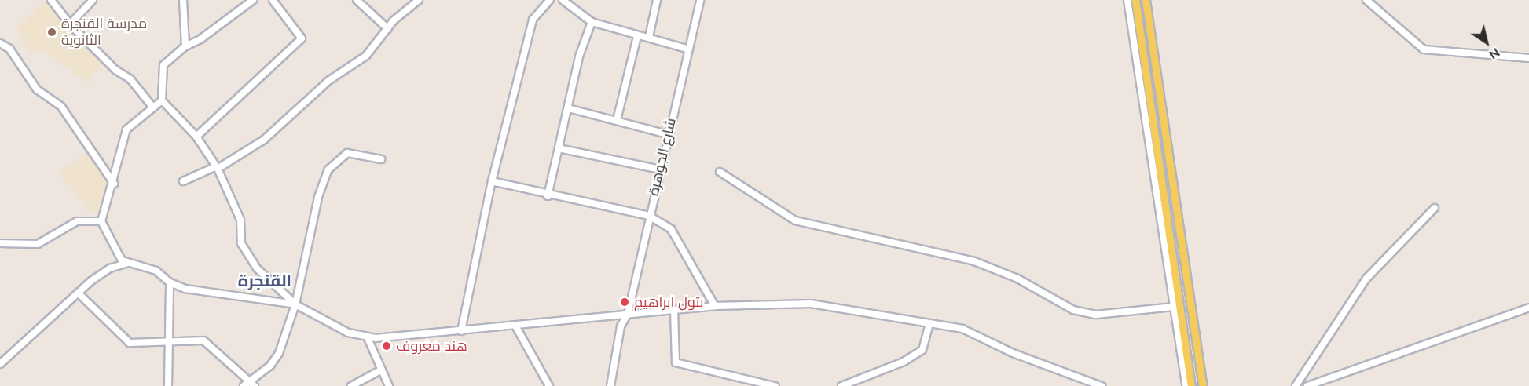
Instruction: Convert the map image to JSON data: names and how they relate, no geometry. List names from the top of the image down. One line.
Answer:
{"streets":{"street":["شارع الجوهرة"]},"districts":["القنجرة"],"places":["مدرسة القنجرة الثانوية","بتول ابراهيم","هند معروف"],"north":"bottom right"}
